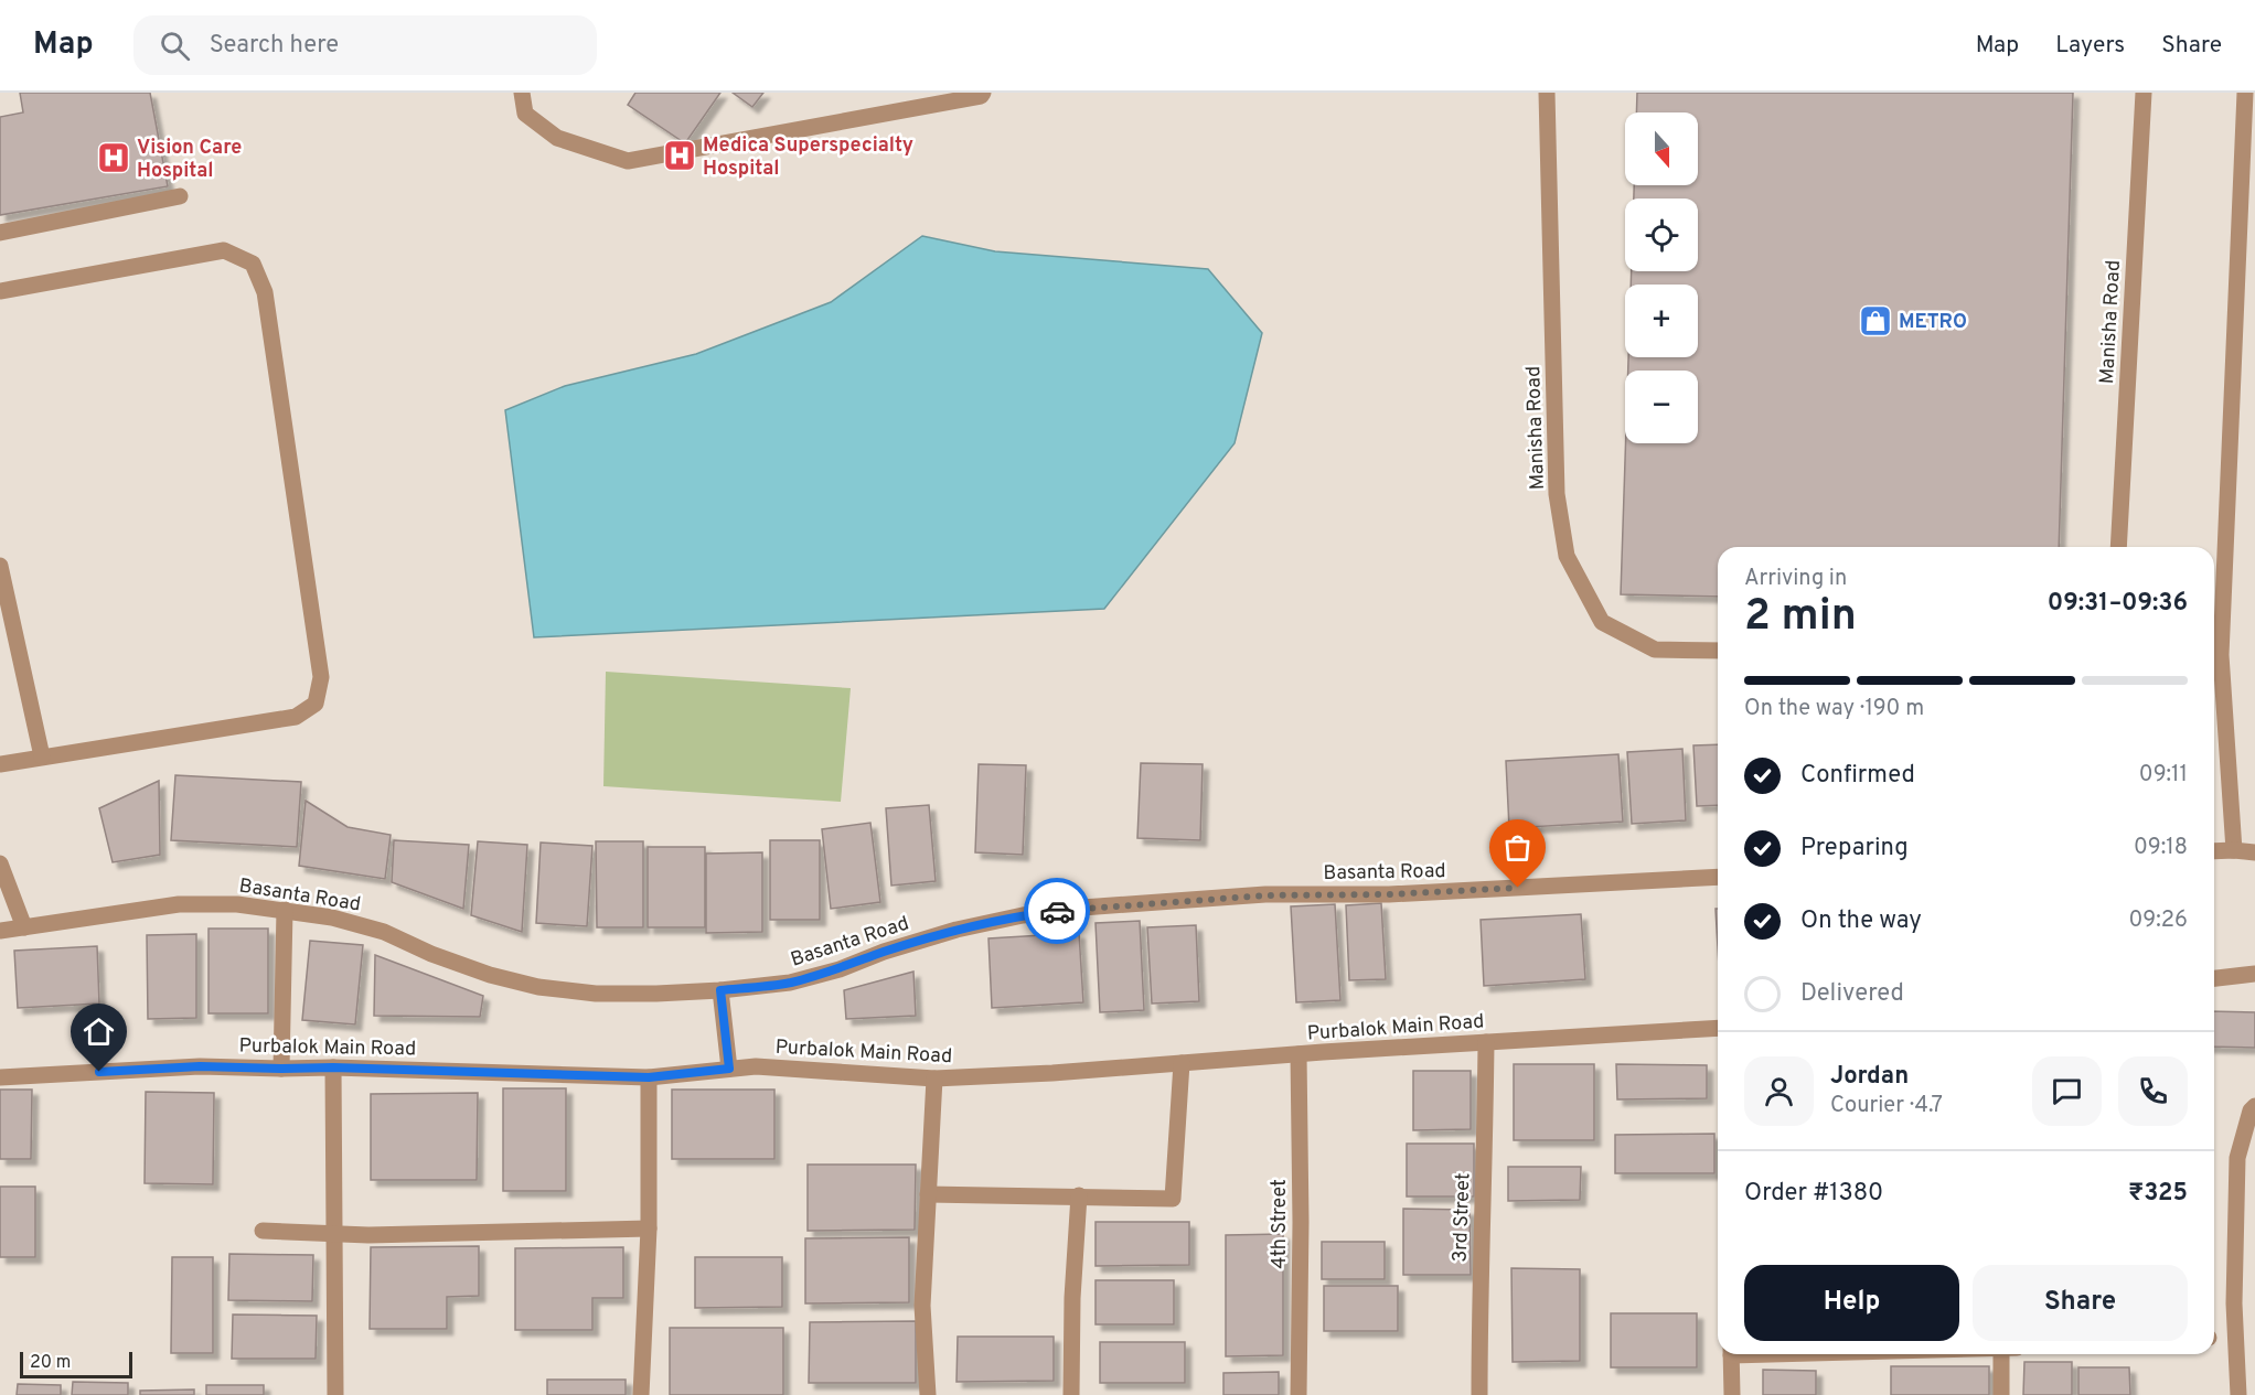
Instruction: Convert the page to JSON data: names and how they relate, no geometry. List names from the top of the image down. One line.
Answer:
{"streets":{"street":["Manisha Road","Basanta Road","Purbalok Main Road","3rd Street","4th Street"]},"crossings":[["Purbalok Main Road","3rd Street"],["Purbalok Main Road","4th Street"]],"places":{"hospital":["Medica Superspecialty Hospital","Vision Care Hospital"],"shop":["METRO"]},"scale_bar":"20 m","north":"bottom","page":{"header":"Map","search":"Search here","nav":["Map","Layers","Share"],"map_buttons":["+","−"],"heading":["2 min","Arriving in","09:31–09:36"],"panel":["Jordan","Courier · 4.7","Order #1380","₹325"],"bar":"On the way · 190 m","list":[["Confirmed","09:11"],["Preparing","09:18"],["On the way","09:26"],"Delivered"],"buttons":["Help","Share"],"scale":"20 m"}}
